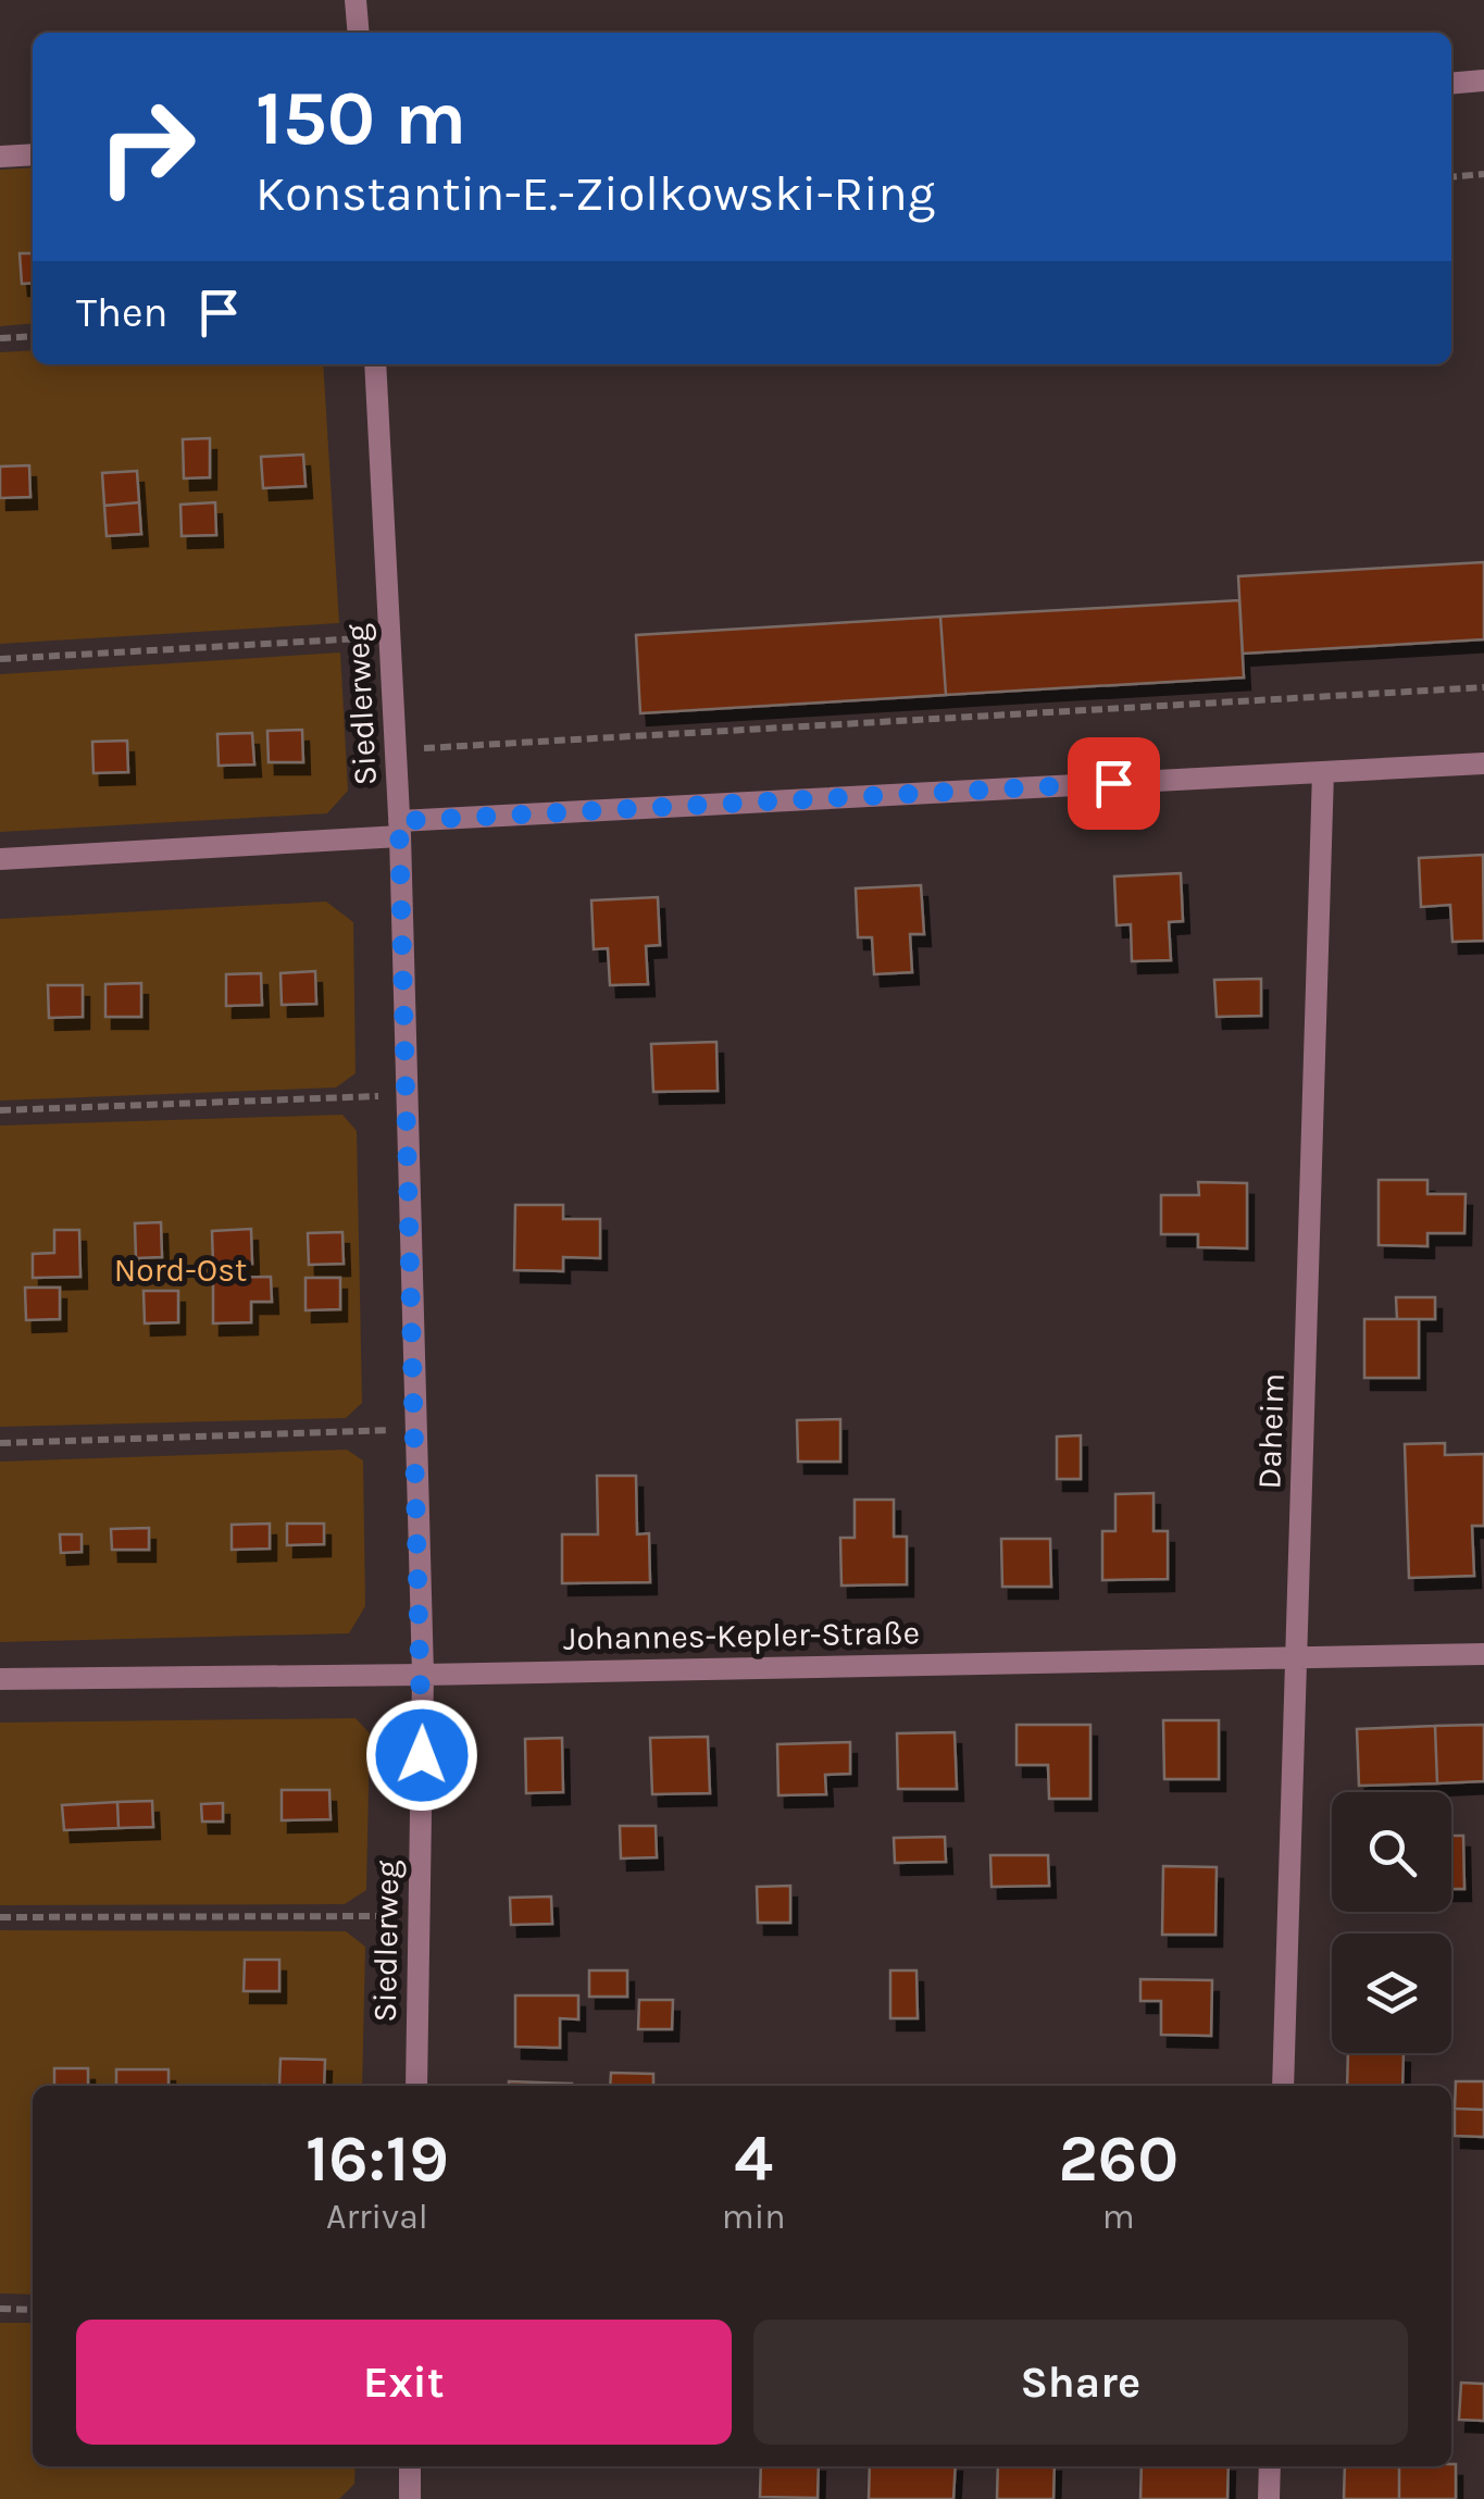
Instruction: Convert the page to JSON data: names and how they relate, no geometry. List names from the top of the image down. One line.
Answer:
{"streets":{"street":["Siedlerweg","Daheim","Johannes-Kepler-Straße"]},"crossings":[["Siedlerweg","Johannes-Kepler-Straße"],["Daheim","Johannes-Kepler-Straße"]],"parks":["Nord-Ost"],"page":{"turn":["150 m","Konstantin-E.-Ziolkowski-Ring"],"then":"Then","eta":["16:19","Arrival","4","min","260","m"],"buttons":["Exit","Share"]}}
